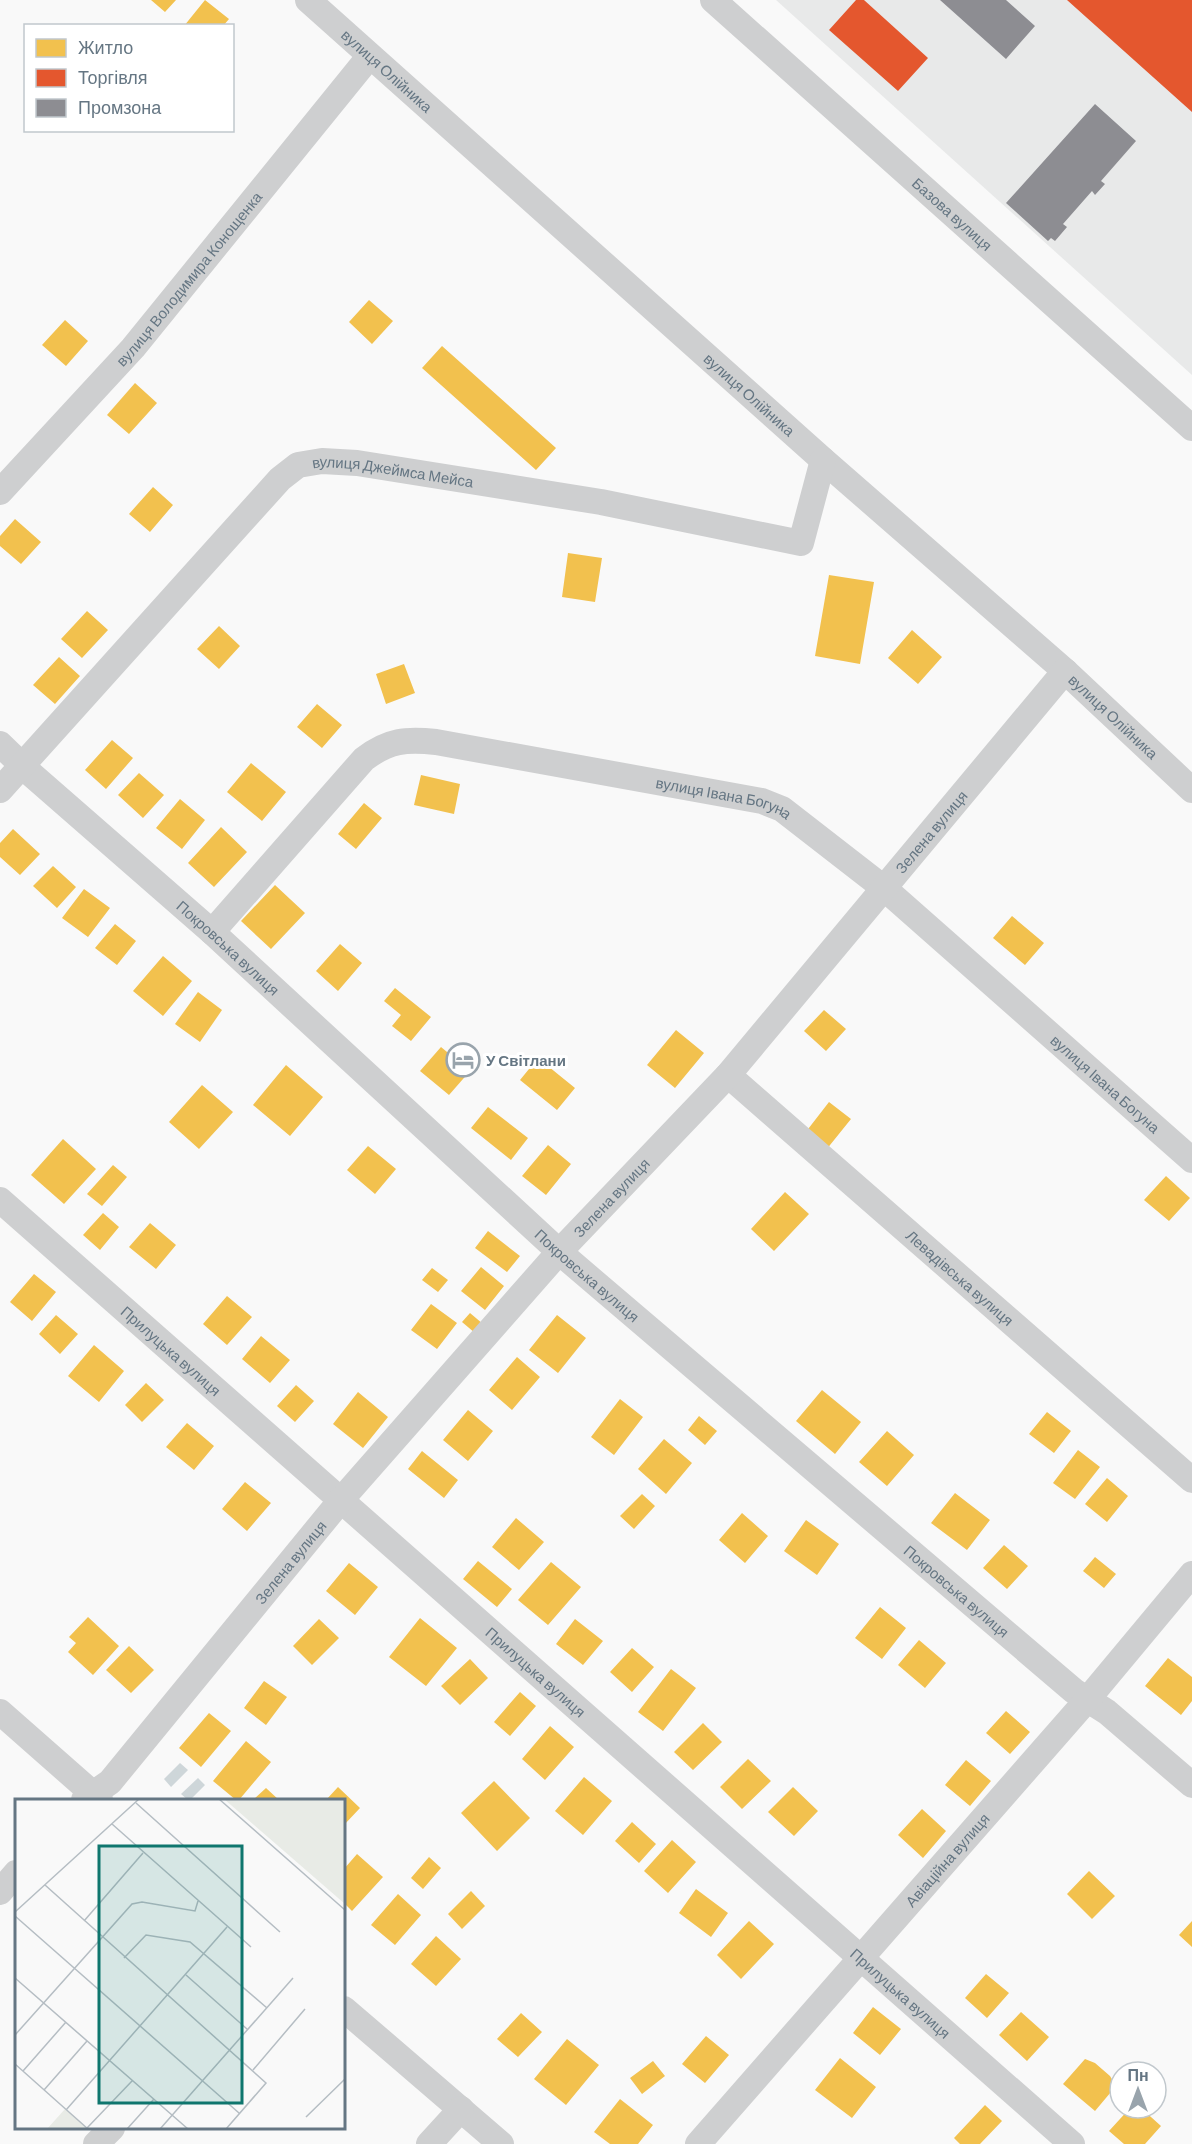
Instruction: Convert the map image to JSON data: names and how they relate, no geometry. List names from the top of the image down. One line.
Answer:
{"streets":{"street":["вулиця Олійника","Базова вулиця","вулиця Володимира Конощенка","вулиця Джеймса Мейса","вулиця Івана Богуна","Зелена вулиця","Покровська вулиця","Левадівська вулиця","Прилуцька вулиця","Авіаційна вулиця"]},"crossings":[["вулиця Олійника","вулиця Володимира Конощенка"],["вулиця Олійника","вулиця Джеймса Мейса"],["вулиця Олійника","Зелена вулиця"],["вулиця Джеймса Мейса","Покровська вулиця"],["вулиця Івана Богуна","Зелена вулиця"],["вулиця Івана Богуна","Покровська вулиця"],["Зелена вулиця","Покровська вулиця"],["Зелена вулиця","Левадівська вулиця"],["Зелена вулиця","Прилуцька вулиця"],["Покровська вулиця","Авіаційна вулиця"],["Прилуцька вулиця","Авіаційна вулиця"]],"places":{"hotel":["У Світлани"]},"legend":["Житло","Торгівля","Промзона"],"north":"top"}
